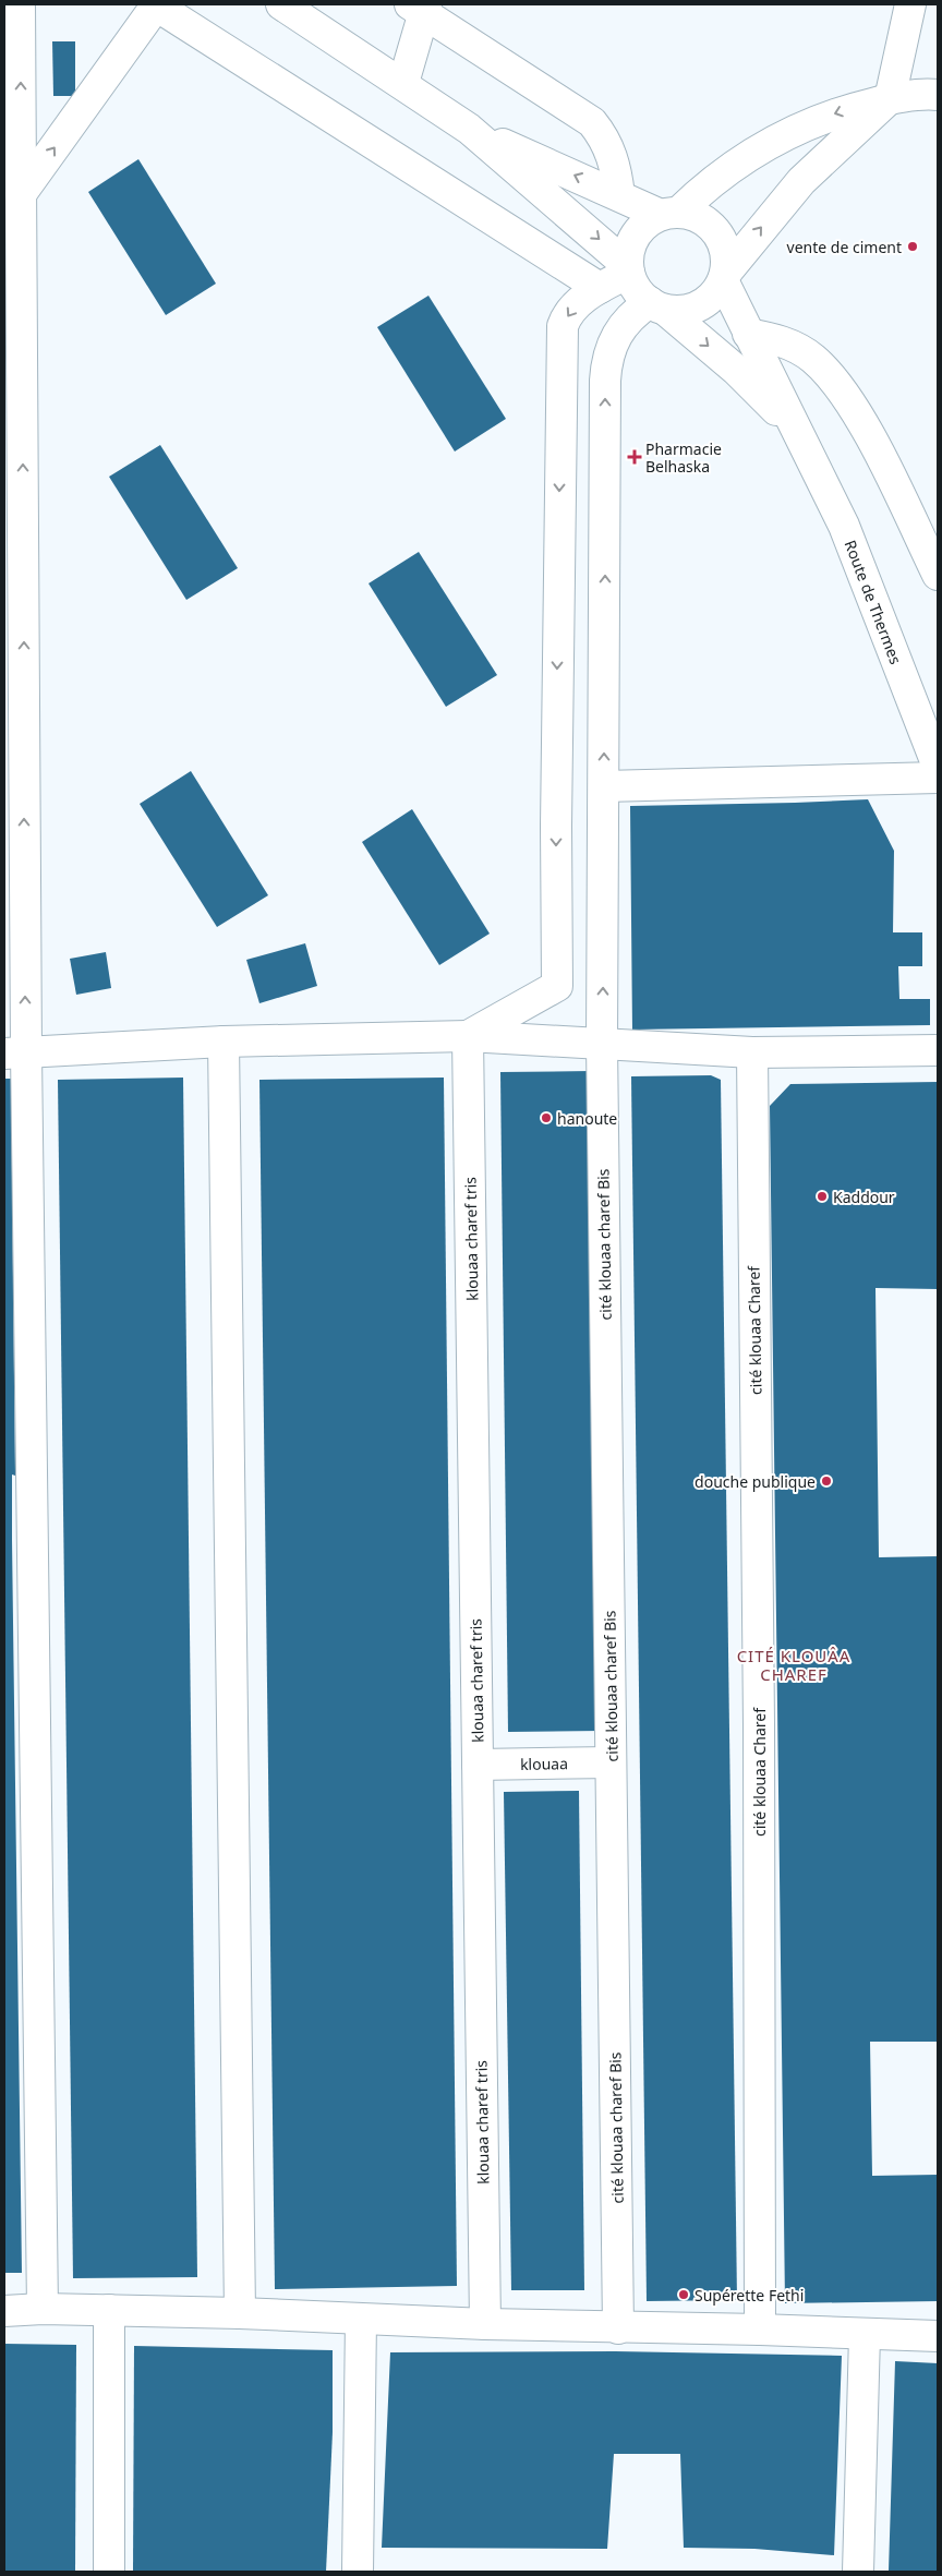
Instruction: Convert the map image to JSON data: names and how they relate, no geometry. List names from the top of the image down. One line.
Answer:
{"streets":{"street":["Route de Thermes","klouaa charef tris","cité klouaa charef Bis","cité klouaa Charef","klouaa"]},"crossings":[["Route de Thermes","cité klouaa charef Bis"],["klouaa charef tris","klouaa"],["cité klouaa charef Bis","klouaa"]],"districts":["CITÉ KLOUÂA CHAREF"],"places":{"other":["vente de ciment","hanoute","Kaddour","douche publique","Supérette Fethi"],"health":["Pharmacie Belhaska"]}}
